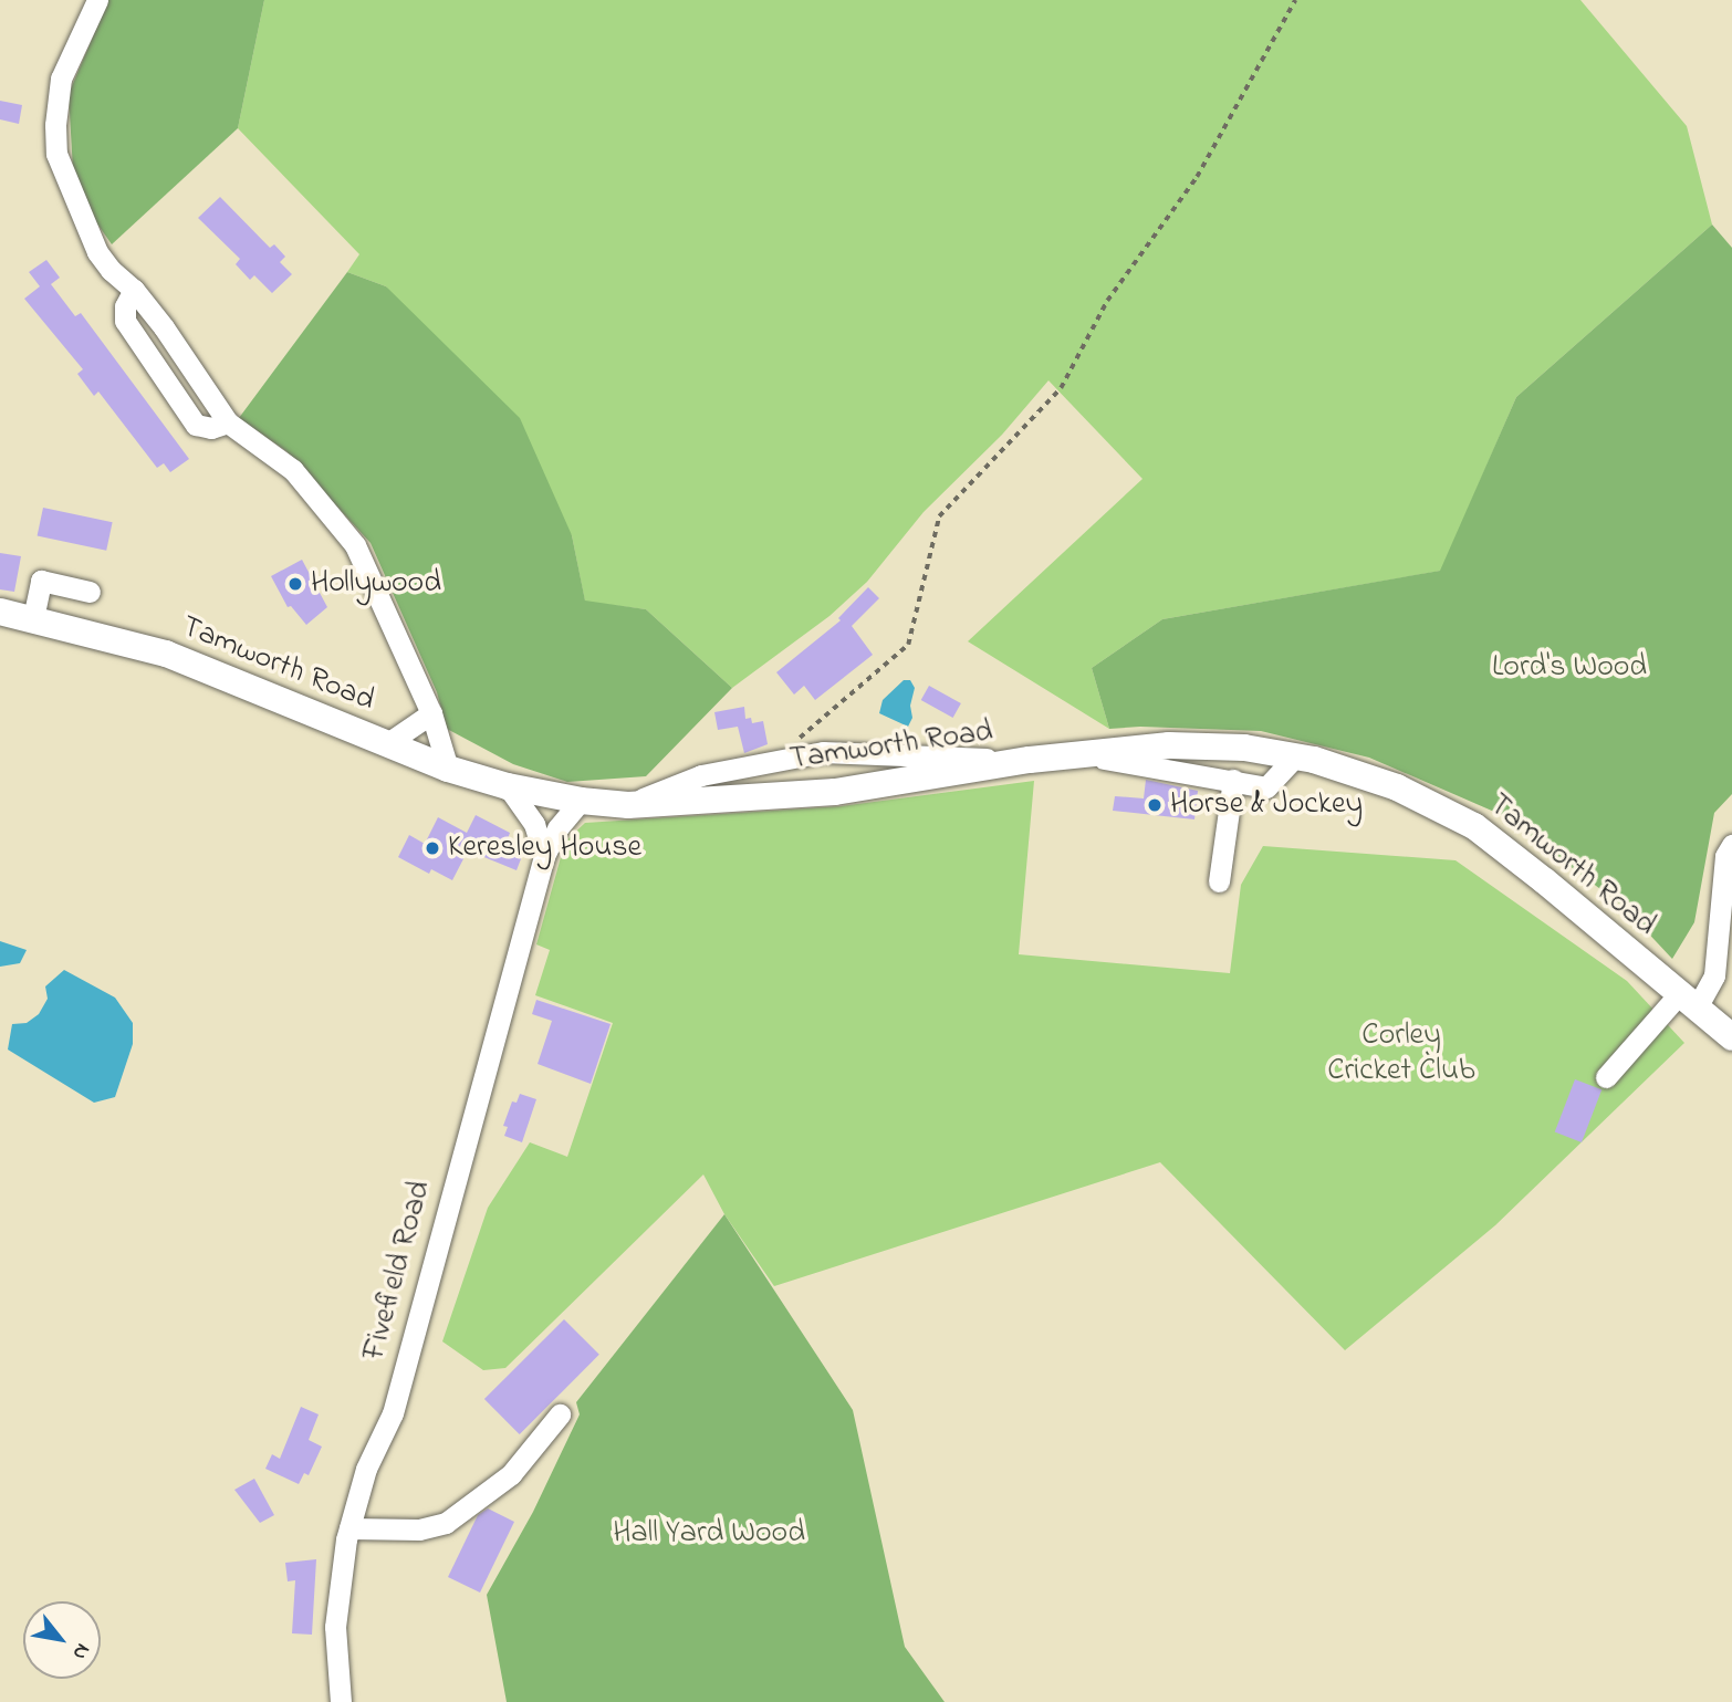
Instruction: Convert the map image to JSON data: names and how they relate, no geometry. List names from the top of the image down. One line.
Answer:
{"streets":{"main road":["Tamworth Road"],"street":["Fivefield Road"]},"crossings":[["Tamworth Road","Fivefield Road"]],"parks":["Lord's Wood","Corley Cricket Club","Hall Yard Wood"],"places":["Hollywood","Horse & Jockey","Keresley House"],"north":"bottom right"}
